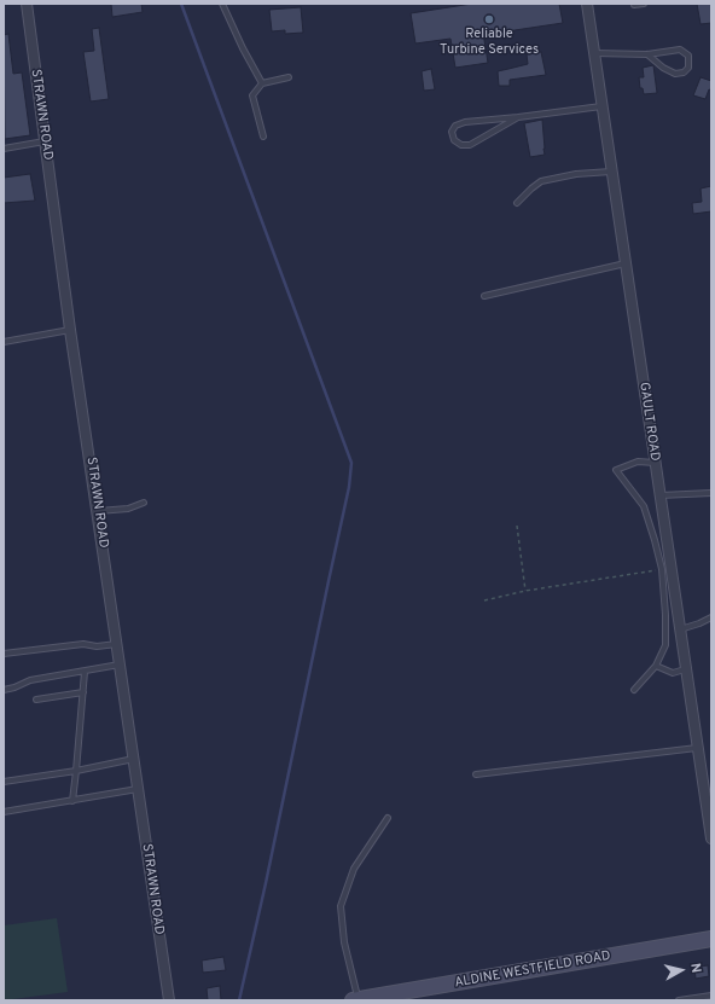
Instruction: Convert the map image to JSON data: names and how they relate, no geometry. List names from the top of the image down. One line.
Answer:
{"streets":{"main road":["ALDINE WESTFIELD ROAD"],"street":["STRAWN ROAD","GAULT ROAD"]},"places":["Reliable Turbine Services"],"north":"right"}
